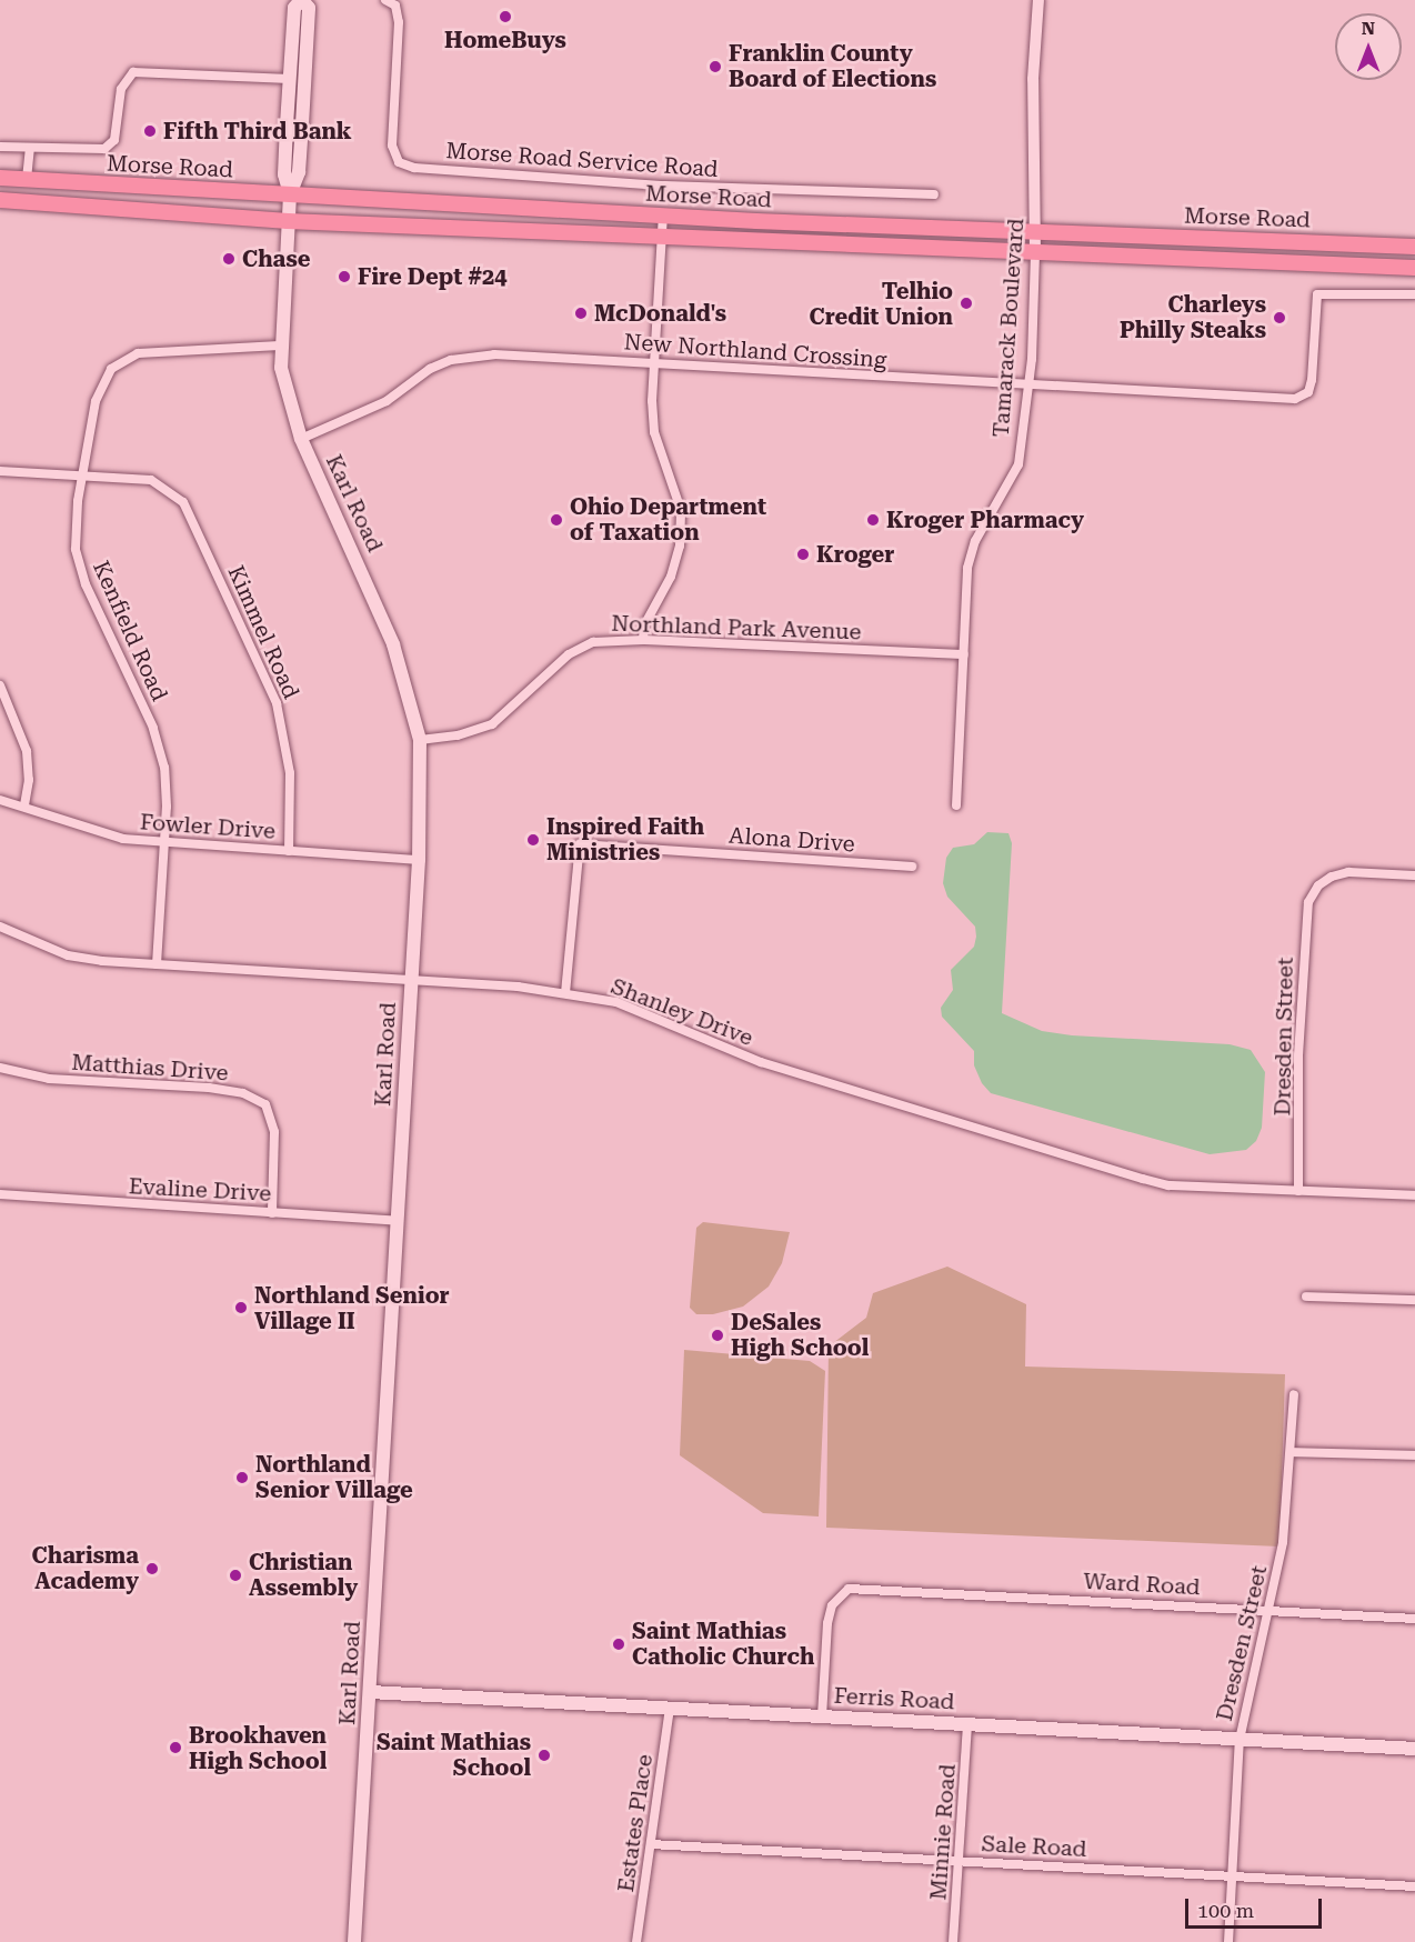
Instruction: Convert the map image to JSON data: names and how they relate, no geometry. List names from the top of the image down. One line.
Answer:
{"streets":{"main road":["Morse Road","Karl Road","Ferris Road"],"street":["Morse Road Service Road","Tamarack Boulevard","New Northland Crossing","Northland Park Avenue","Kenfield Road","Kimmel Road","Fowler Drive","Alona Drive","Shanley Drive","Dresden Street","Matthias Drive","Evaline Drive","Ward Road","Estates Place","Minnie Road","Sale Road"]},"crossings":[["Morse Road","Tamarack Boulevard"],["Morse Road","Karl Road"],["Tamarack Boulevard","New Northland Crossing"],["Tamarack Boulevard","Northland Park Avenue"],["New Northland Crossing","Karl Road"],["Karl Road","Northland Park Avenue"],["Karl Road","Kenfield Road"],["Karl Road","Fowler Drive"],["Karl Road","Shanley Drive"],["Karl Road","Evaline Drive"],["Karl Road","Ferris Road"],["Kenfield Road","Kimmel Road"],["Kenfield Road","Fowler Drive"],["Kenfield Road","Shanley Drive"],["Kimmel Road","Fowler Drive"],["Alona Drive","Shanley Drive"],["Shanley Drive","Dresden Street"],["Dresden Street","Ward Road"],["Dresden Street","Ferris Road"],["Dresden Street","Sale Road"],["Matthias Drive","Evaline Drive"],["Ward Road","Ferris Road"],["Ferris Road","Estates Place"],["Ferris Road","Minnie Road"],["Estates Place","Sale Road"],["Minnie Road","Sale Road"]],"places":["HomeBuys","Franklin County Board of Elections","Fifth Third Bank","Chase","Fire Dept #24","Telhio Credit Union","McDonald's","Charleys Philly Steaks","Ohio Department of Taxation","Kroger Pharmacy","Kroger","Inspired Faith Ministries","Northland Senior Village II","DeSales High School","Northland Senior Village","Charisma Academy","Christian Assembly","Saint Mathias Catholic Church","Brookhaven High School","Saint Mathias School"],"scale_bar":"100 m","north":"top"}
